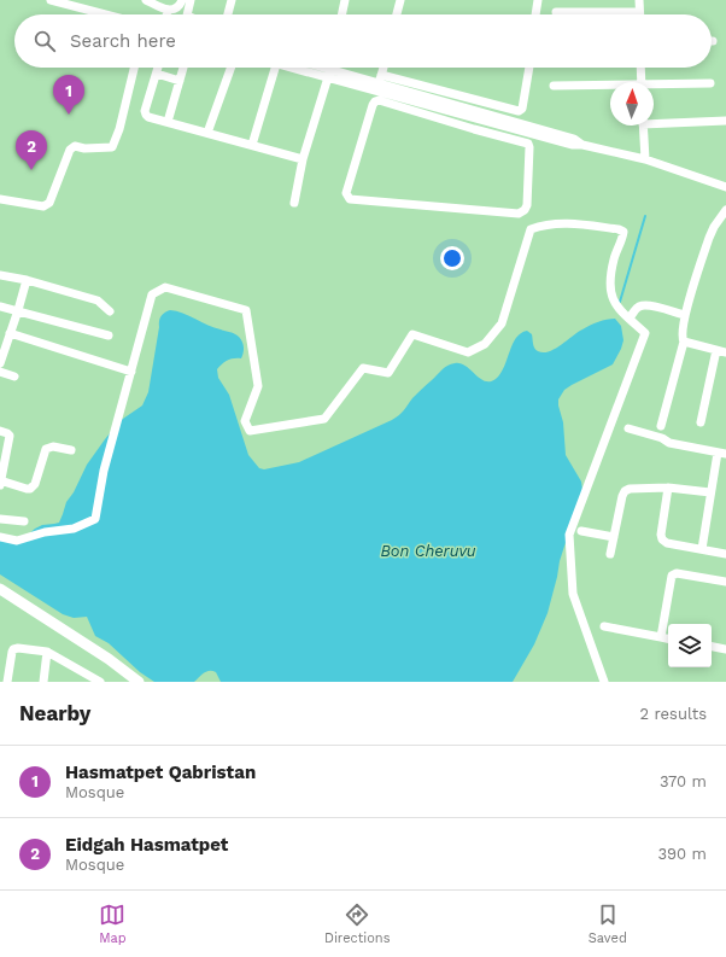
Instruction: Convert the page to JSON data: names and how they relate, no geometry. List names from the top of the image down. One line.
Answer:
{"water":["Bon Cheruvu"],"north":"top","page":{"search":"Search here","pins":["1","2"],"heading":["Nearby","2 results"],"list":[{"mark":"1","name":"Hasmatpet Qabristan","note":"Mosque","value":"370 m"},{"mark":"2","name":"Eidgah Hasmatpet","note":"Mosque","value":"390 m"}],"nav":["Map","Directions","Saved"]}}
